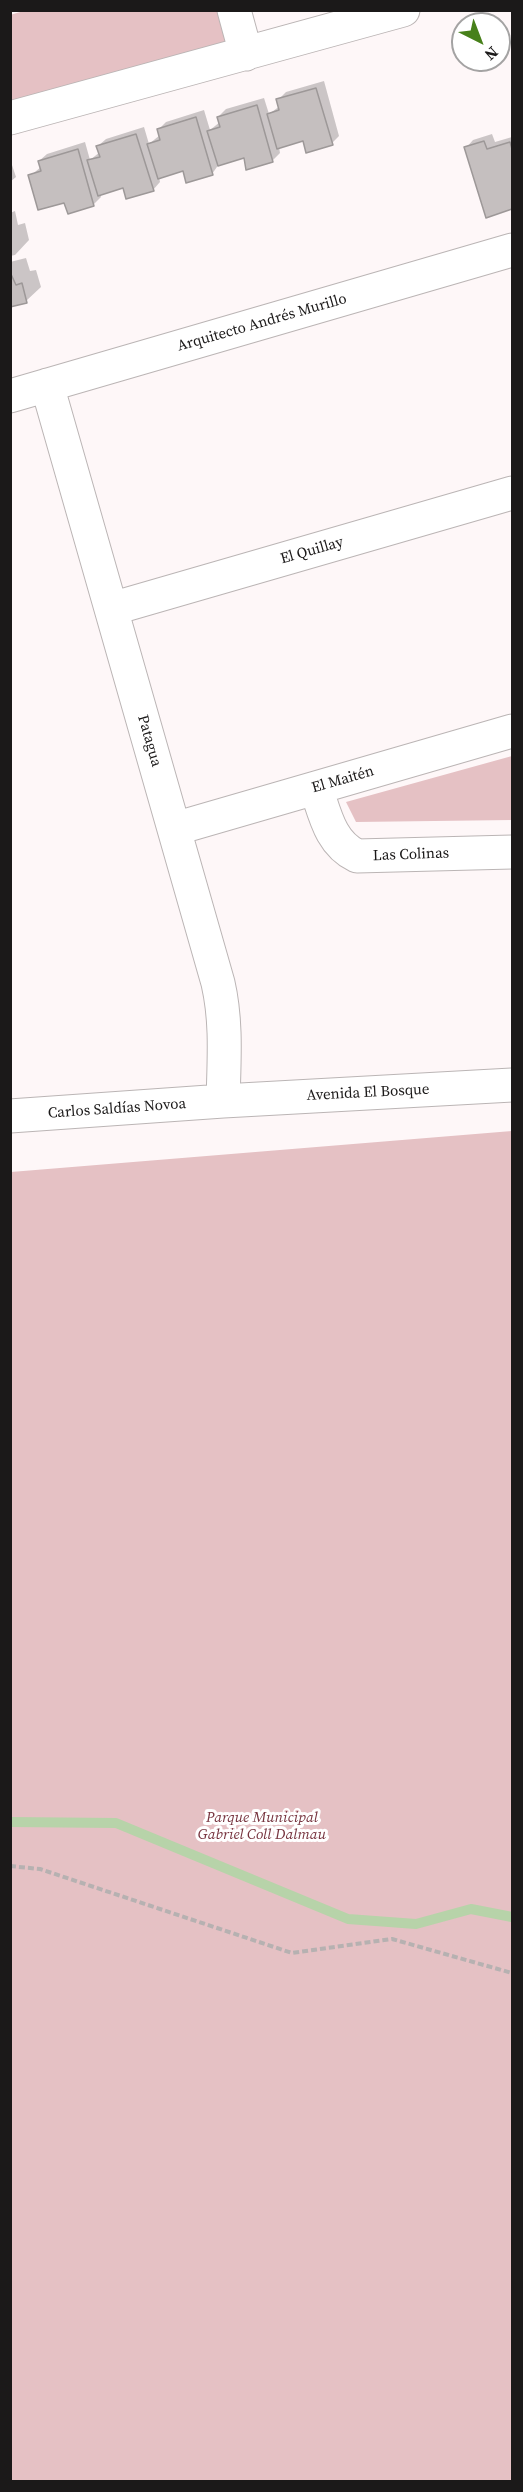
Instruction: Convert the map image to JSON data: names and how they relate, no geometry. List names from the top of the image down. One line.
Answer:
{"streets":{"street":["Arquitecto Andrés Murillo","El Quillay","Patagua","El Maitén","Las Colinas","Avenida El Bosque","Carlos Saldías Novoa"]},"crossings":[["Arquitecto Andrés Murillo","Patagua"],["El Quillay","Patagua"],["Patagua","El Maitén"],["Patagua","Avenida El Bosque"],["Patagua","Carlos Saldías Novoa"],["El Maitén","Las Colinas"],["Avenida El Bosque","Carlos Saldías Novoa"]],"parks":["Parque Municipal Gabriel Coll Dalmau"],"north":"bottom right"}
